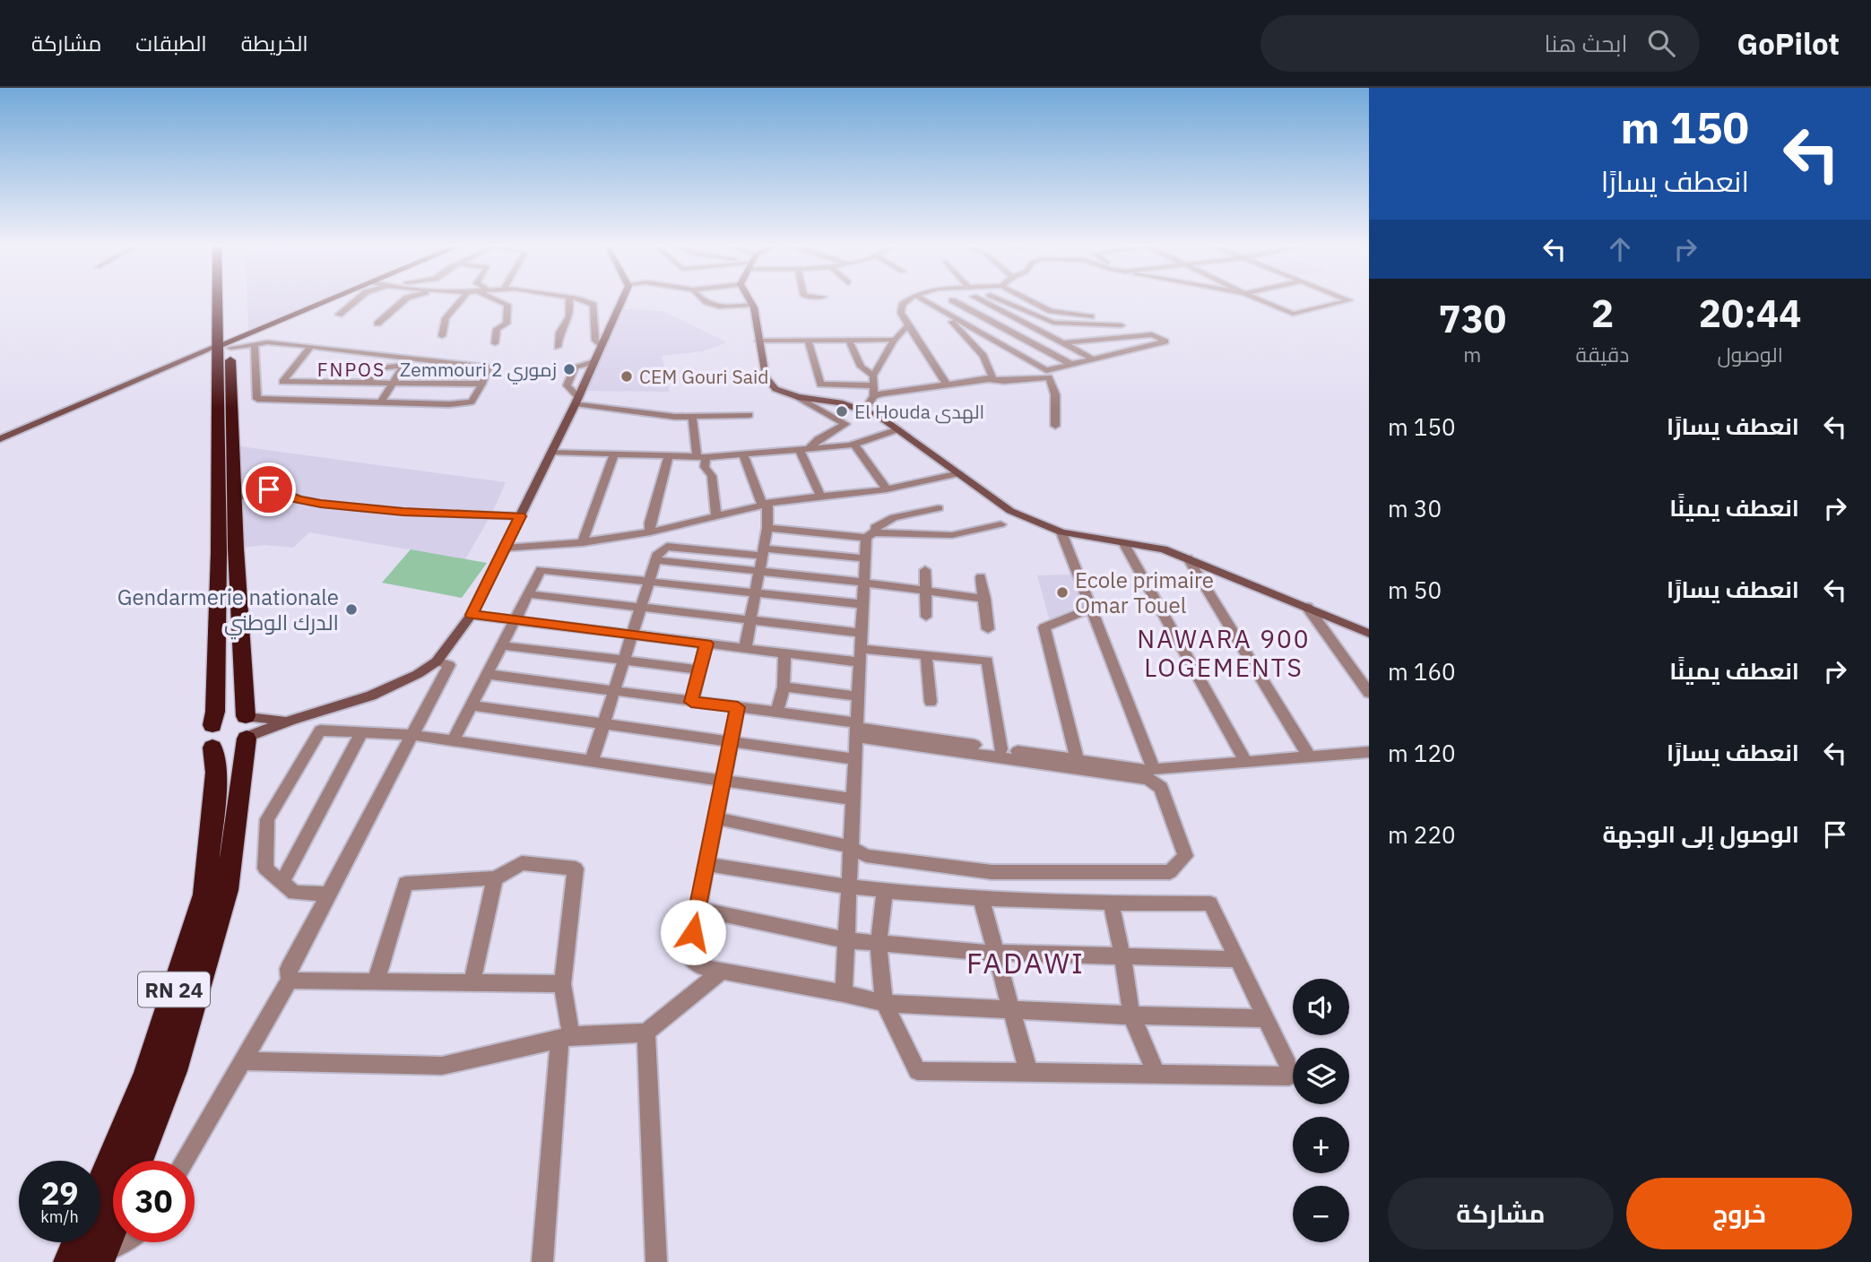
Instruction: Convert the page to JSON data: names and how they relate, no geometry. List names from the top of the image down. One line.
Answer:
{"streets":{"highway":["RN 24"]},"districts":["FNPOS","NAWARA 900 LOGEMENTS","FADAWI"],"places":["Zemmouri 2 زموري","CEM Gouri Said","El Houda الهدى","Ecole primaire Omar Touel","Gendarmerie nationale الدرك الوطني"],"page":{"header":"GoPilot","search":"ابحث هنا","nav":["الخريطة","الطبقات","مشاركة"],"turn":["150 m","انعطف يسارًا"],"eta":["20:44","الوصول","2","دقيقة","730","m"],"list":[{"name":"انعطف يسارًا","value":"150 m"},{"name":"انعطف يمينًا","value":"30 m"},{"name":"انعطف يسارًا","value":"50 m"},{"name":"انعطف يمينًا","value":"160 m"},{"name":"انعطف يسارًا","value":"120 m"},{"name":"الوصول إلى الوجهة","value":"220 m"}],"map_buttons":["+","−"],"speed":"29 km/h","limit":"30","buttons":["خروج","مشاركة"]}}
